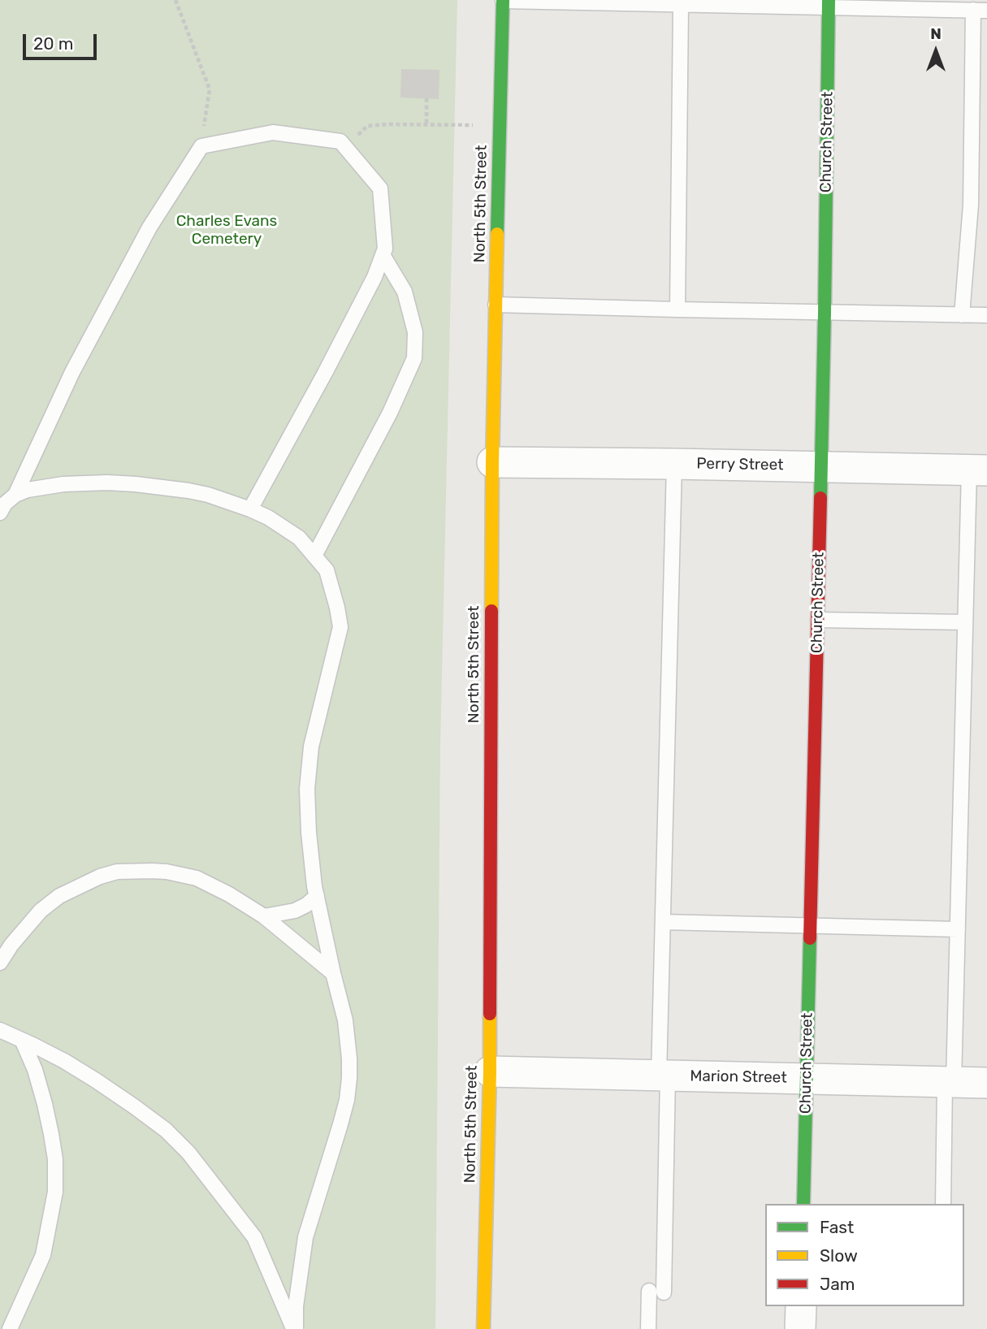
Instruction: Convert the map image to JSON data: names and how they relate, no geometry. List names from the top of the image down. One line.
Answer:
{"streets":{"main road":["Church Street","North 5th Street"],"street":["Perry Street","Marion Street"]},"crossings":[["Church Street","Perry Street"],["Church Street","Marion Street"],["North 5th Street","Perry Street"],["North 5th Street","Marion Street"]],"parks":["Charles Evans Cemetery"],"legend":["Fast","Slow","Jam"],"scale_bar":"20 m","north":"top"}
